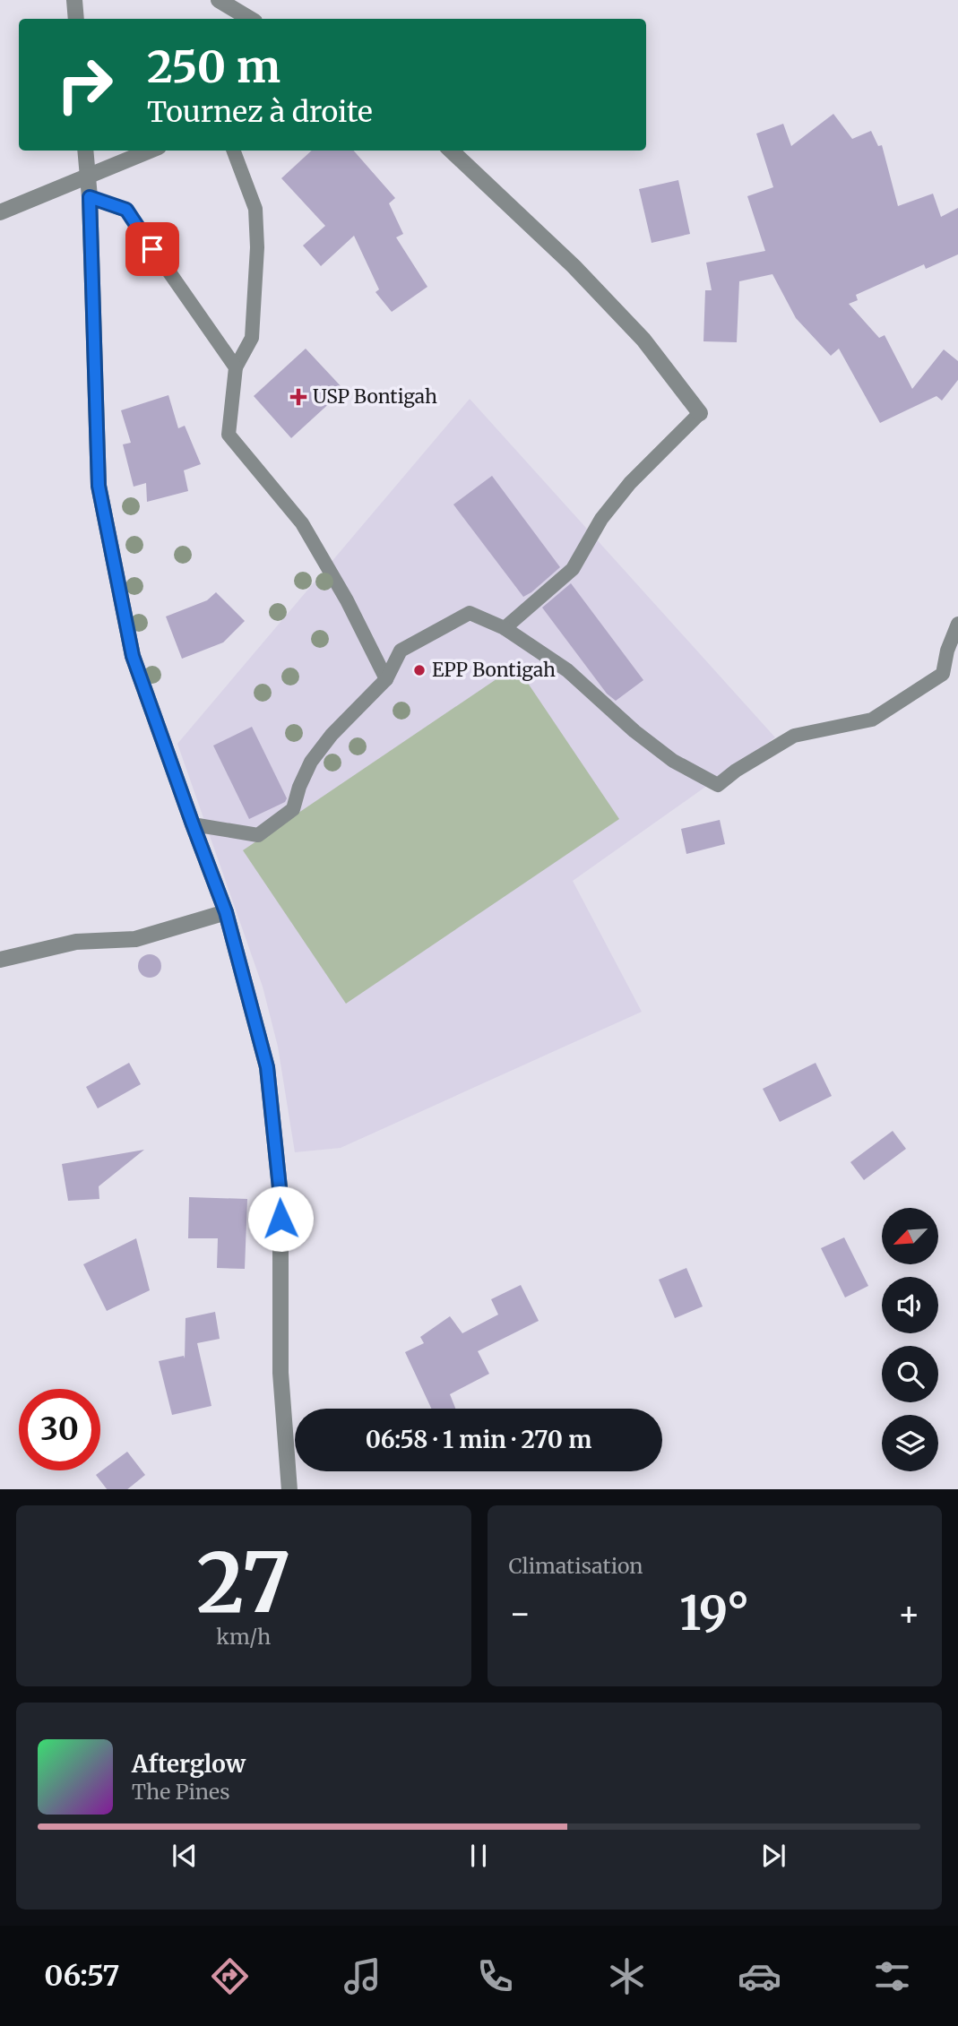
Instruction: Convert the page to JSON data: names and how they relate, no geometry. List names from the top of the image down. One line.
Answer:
{"places":{"health":["USP Bontigah"],"other":["EPP Bontigah"]},"north":"bottom left","page":{"turn":["250 m","Tournez à droite"],"limit":"30","trip":"06:58 · 1 min · 270 m","tile":[["27","km/h"],"Climatisation"],"heat":["−","19°","+"],"song":["Afterglow","The Pines"],"tabs":"06:57"}}
